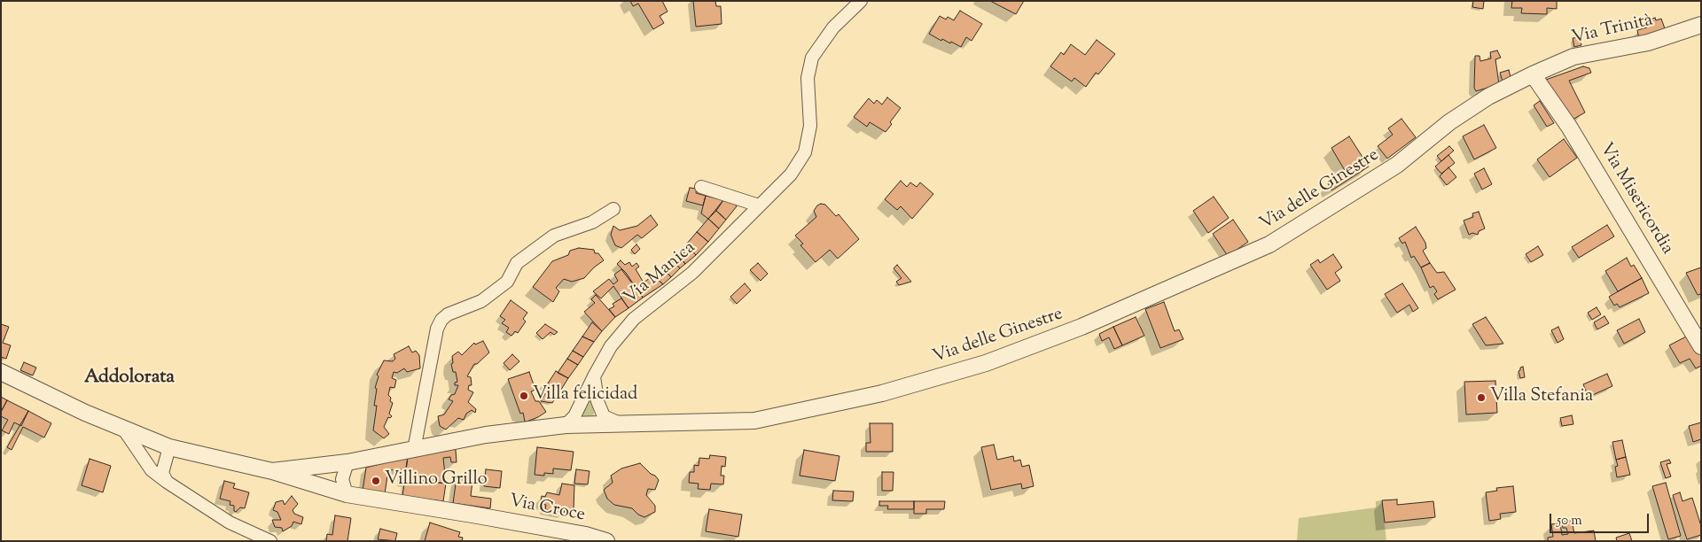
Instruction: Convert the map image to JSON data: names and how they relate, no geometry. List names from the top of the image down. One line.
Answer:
{"streets":{"street":["Via Trinità","Via delle Ginestre","Via Misericordia","Via Manica","Via Croce"]},"crossings":[["Via Trinità","Via delle Ginestre"],["Via Trinità","Via Misericordia"],["Via delle Ginestre","Via Misericordia"],["Via delle Ginestre","Via Manica"],["Via delle Ginestre","Via Croce"]],"districts":["Addolorata"],"places":["Villa felicidad","Villa Stefania","Villino Grillo"],"scale_bar":"50 m"}
